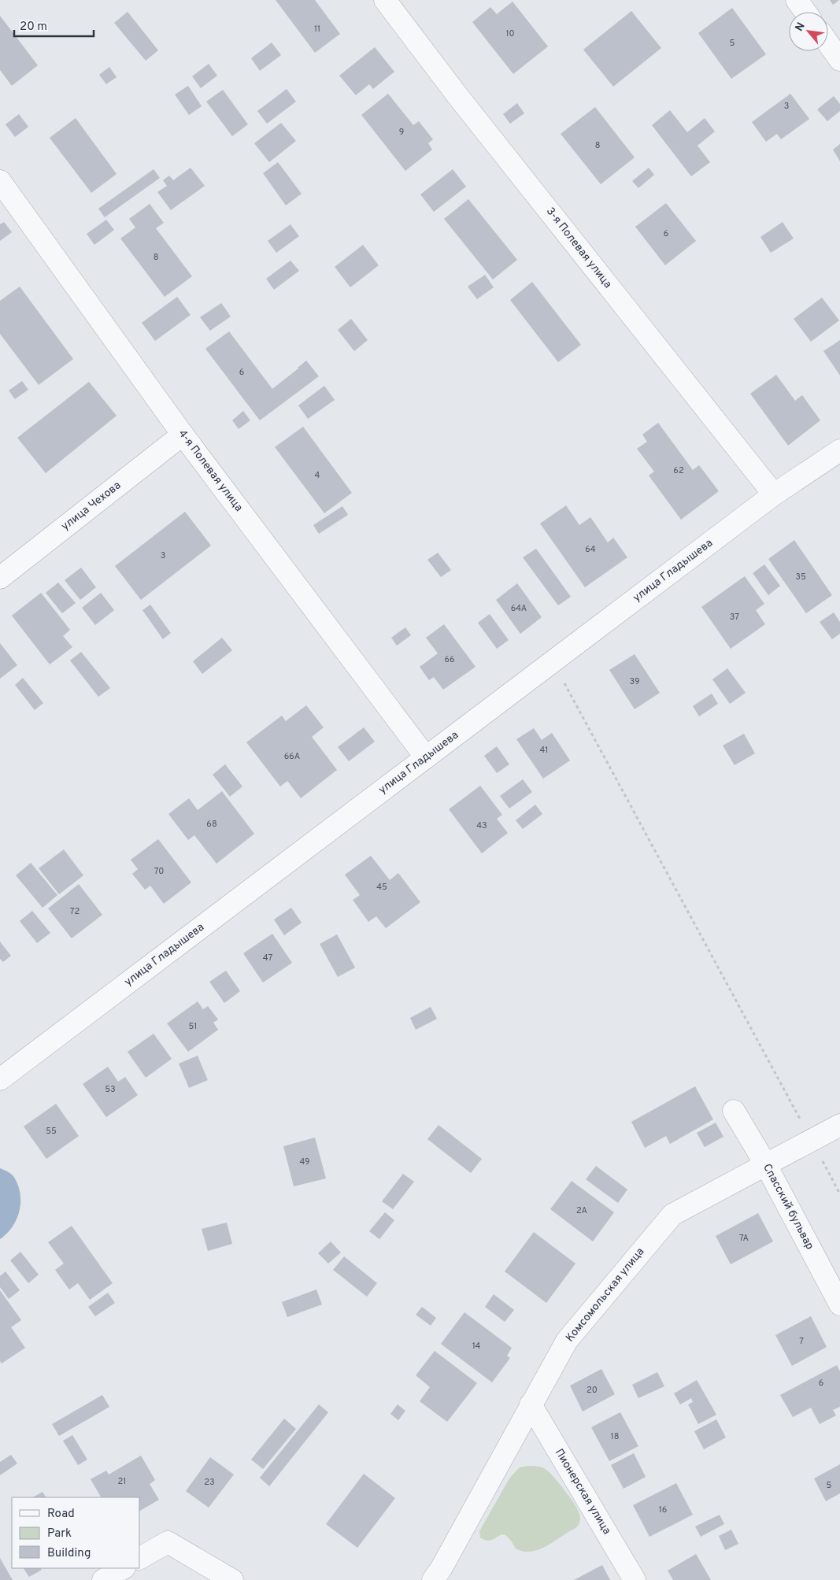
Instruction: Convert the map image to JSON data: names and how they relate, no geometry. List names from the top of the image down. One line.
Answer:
{"streets":{"street":["3-я Полевая улица","4-я Полевая улица","улица Чехова","улица Гладышева","Спасский бульвар","Комсомольская улица","Пионерская улица"]},"crossings":[["3-я Полевая улица","улица Гладышева"],["4-я Полевая улица","улица Чехова"],["4-я Полевая улица","улица Гладышева"],["Спасский бульвар","Комсомольская улица"],["Комсомольская улица","Пионерская улица"]],"house_numbers":["11","10","5","3","9","8","6","8","6","62","4","64","3","35","64А","37","66","39","41","66А","68","43","70","45","72","47","51","53","55","49","2А","7А","7","14","6","20","18","21","23","5","16"],"legend":["Road","Park","Building"],"scale_bar":"20 m","north":"top left"}
